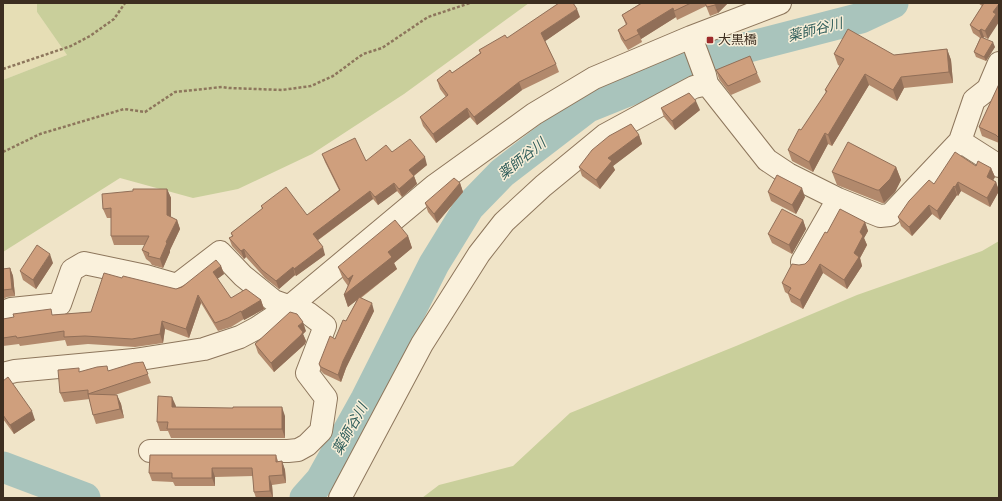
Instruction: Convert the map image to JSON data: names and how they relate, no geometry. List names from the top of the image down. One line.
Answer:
{"water":["薬師谷川"],"places":{"transit":["大黒橋"]}}
